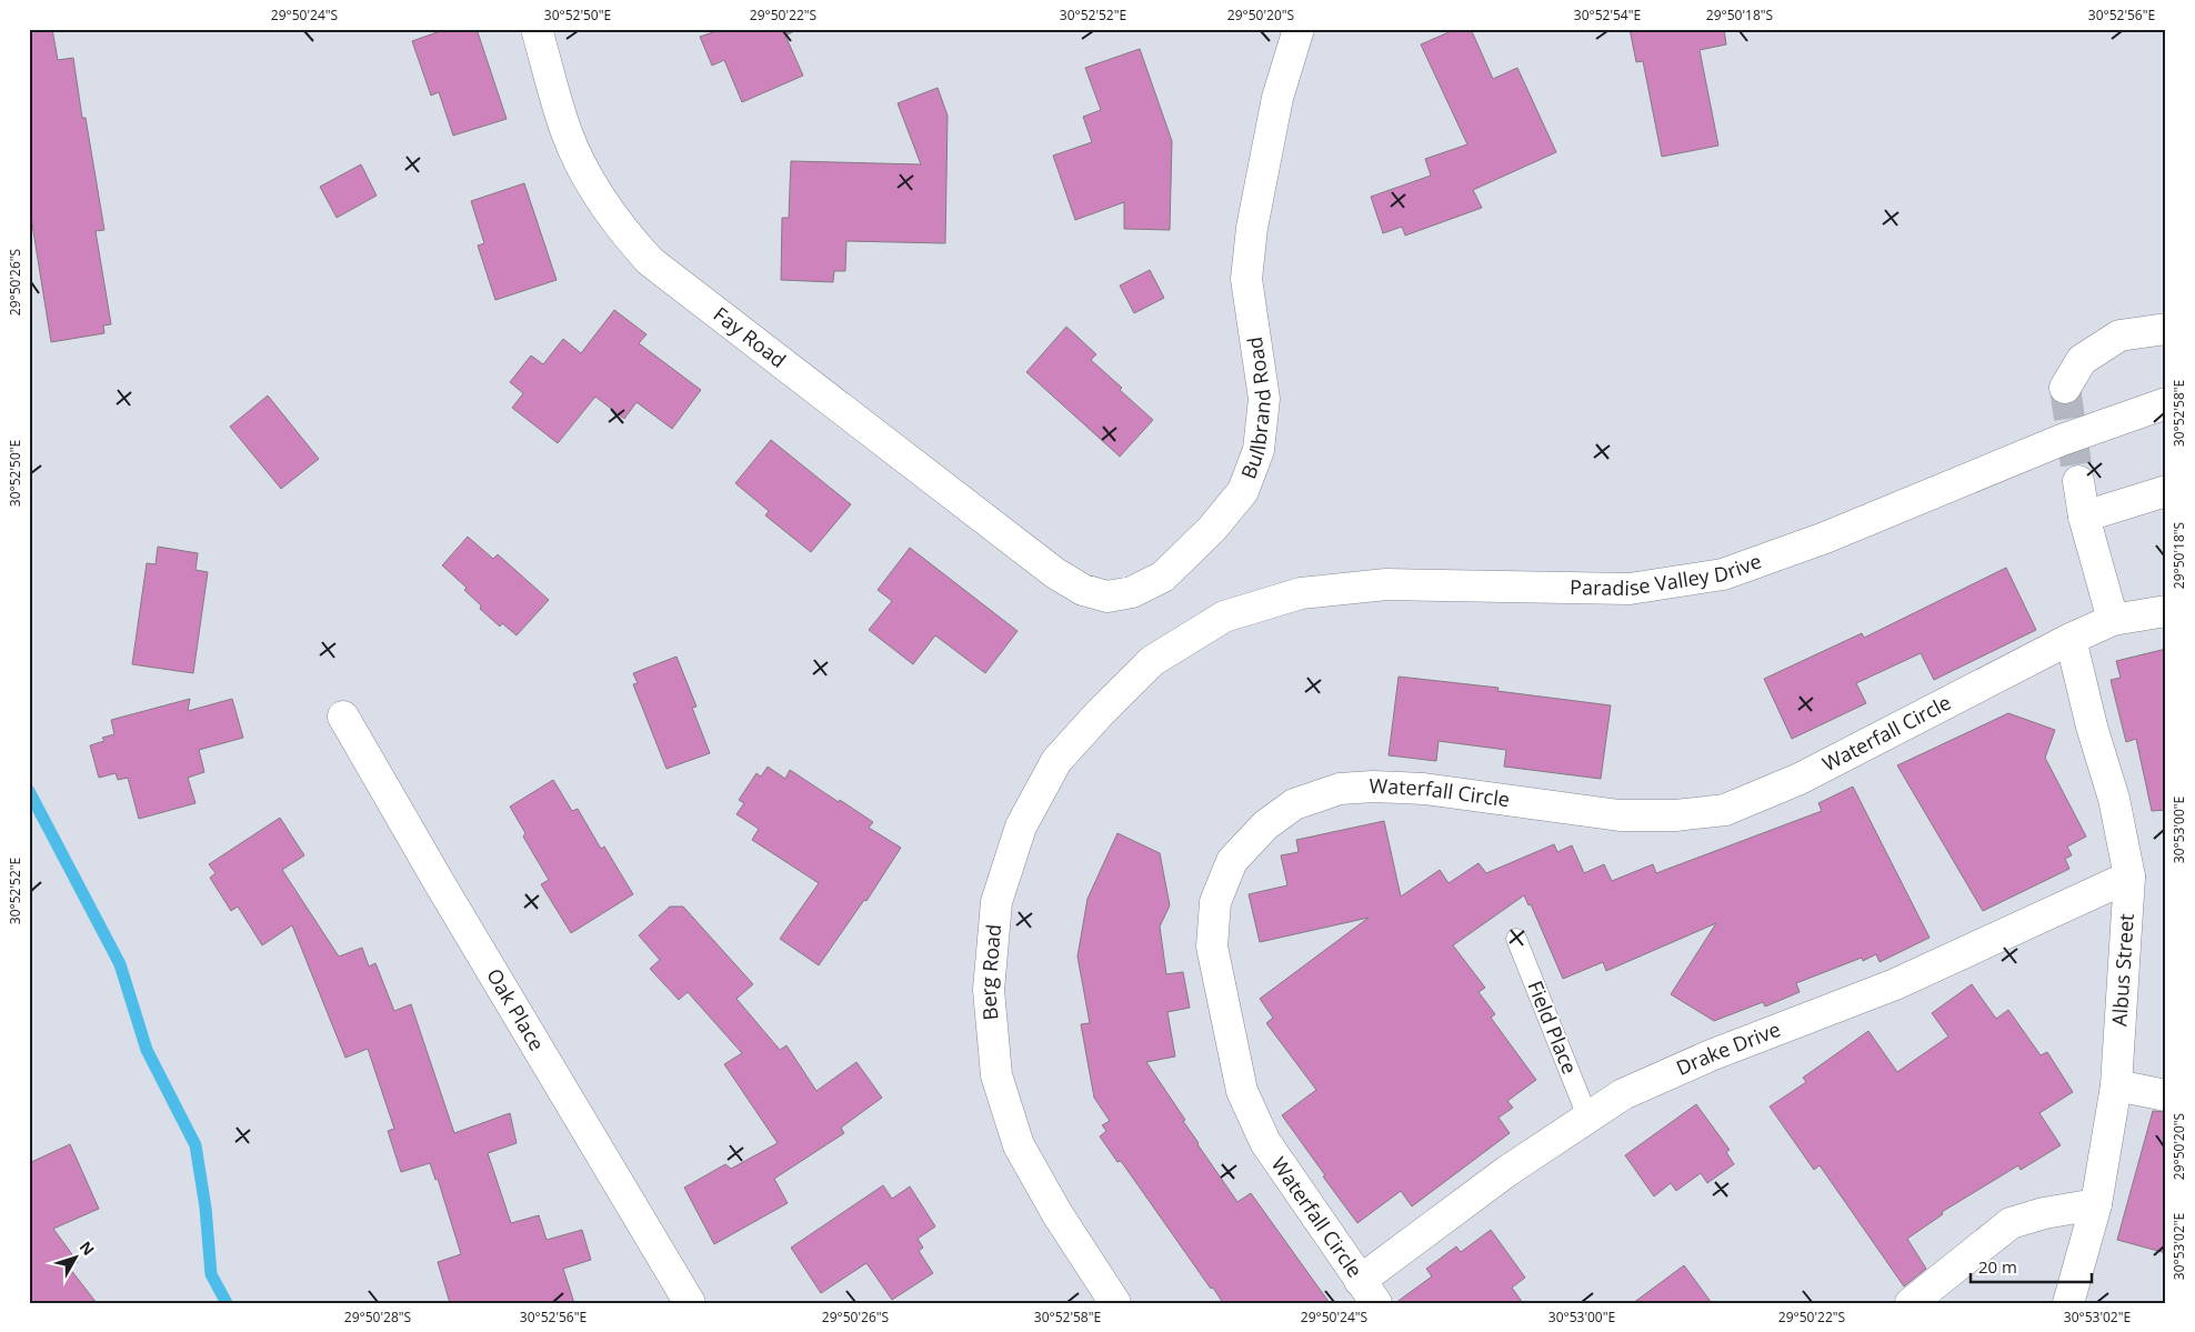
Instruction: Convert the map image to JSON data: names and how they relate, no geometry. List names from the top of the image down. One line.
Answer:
{"streets":{"street":["Fay Road","Bullbrand Road","Paradise Valley Drive","Waterfall Circle","Albus Street","Berg Road","Oak Place","Drake Drive"],"lane":["Field Place"]},"crossings":[["Fay Road","Bullbrand Road"],["Paradise Valley Drive","Berg Road"],["Waterfall Circle","Albus Street"],["Waterfall Circle","Drake Drive"],["Albus Street","Drake Drive"],["Field Place","Drake Drive"]],"scale_bar":"20 m","north":"top right","coordinates":["29°50'24\"S","30°52'50\"E","29°50'22\"S","30°52'52\"E","29°50'20\"S","30°52'54\"E","29°50'18\"S","30°52'56\"E","29°50'26\"S","30°52'58\"E","30°53'00\"E","30°53'02\"E","29°50'28\"S"]}
